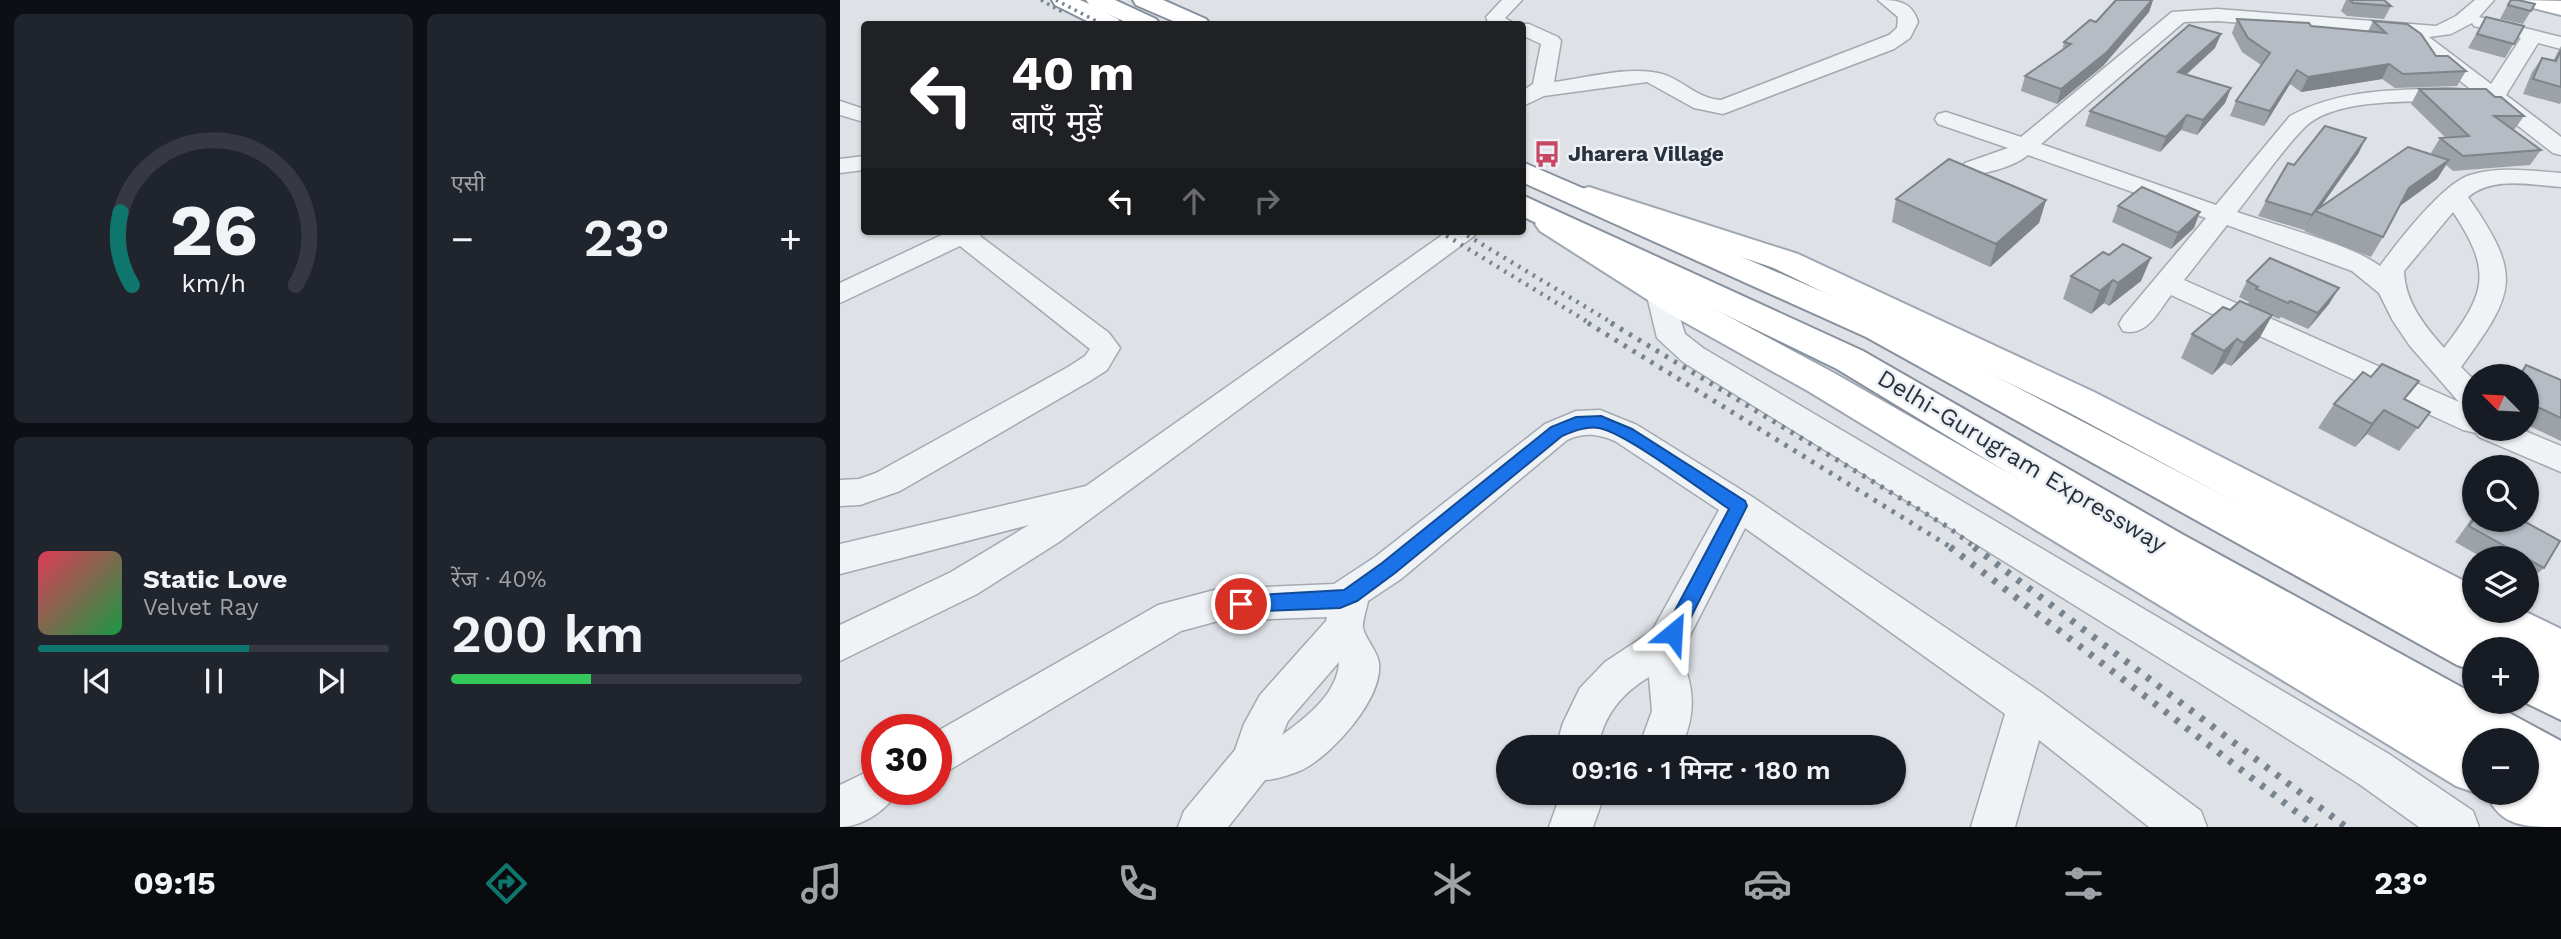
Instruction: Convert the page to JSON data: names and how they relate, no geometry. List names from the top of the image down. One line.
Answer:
{"streets":{"main road":["Delhi-Gurugram Expressway"]},"places":{"bus stop":["Jharera Village"]},"north":"top left","page":{"tile":["एसी",["रेंज · 40%","200 km"]],"turn":["40 m","बाएँ मुड़ें"],"heat":["−","23°","+"],"map_buttons":["+","−"],"song":["Static Love","Velvet Ray"],"limit":"30","trip":"09:16 · 1 मिनट · 180 m","tabs":["09:15","23°"],"gauge":["26","km/h"]}}
